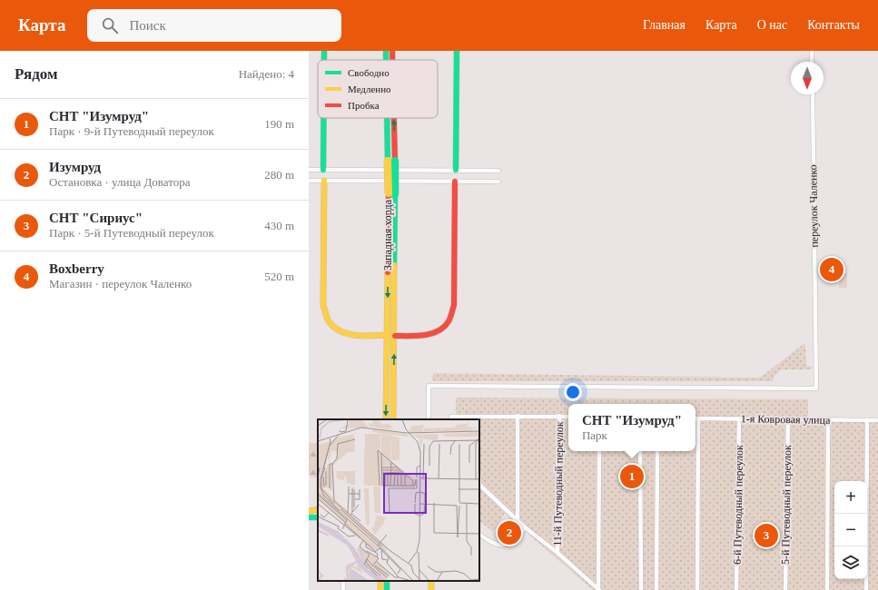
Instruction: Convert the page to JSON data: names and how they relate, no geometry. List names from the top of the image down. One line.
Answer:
{"streets":{"main road":["Западная хорда"],"street":["переулок Чаленко","1-я Ковровая улица","11-й Путеводный переулок","6-й Путеводный переулок","5-й Путеводный переулок"]},"crossings":[["1-я Ковровая улица","6-й Путеводный переулок"],["1-я Ковровая улица","5-й Путеводный переулок"]],"legend":["Свободно","Медленно","Пробка"],"north":"bottom","page":{"header":"Карта","search":"Поиск","nav":["Главная","Карта","О нас","Контакты"],"heading":["Рядом","Найдено: 4"],"list":[{"mark":"1","name":"СНТ \"Изумруд\"","note":"Парк · 9-й Путеводный переулок","value":"190 m"},{"mark":"2","name":"Изумруд","note":"Остановка · улица Доватора","value":"280 m"},{"mark":"3","name":"СНТ \"Сириус\"","note":"Парк · 5-й Путеводный переулок","value":"430 m"},{"mark":"4","name":"Boxberry","note":"Магазин · переулок Чаленко","value":"520 m"}],"pins":["4","1","2","3"],"popup":["СНТ \"Изумруд\"","Парк"],"map_buttons":["+","−"]}}
